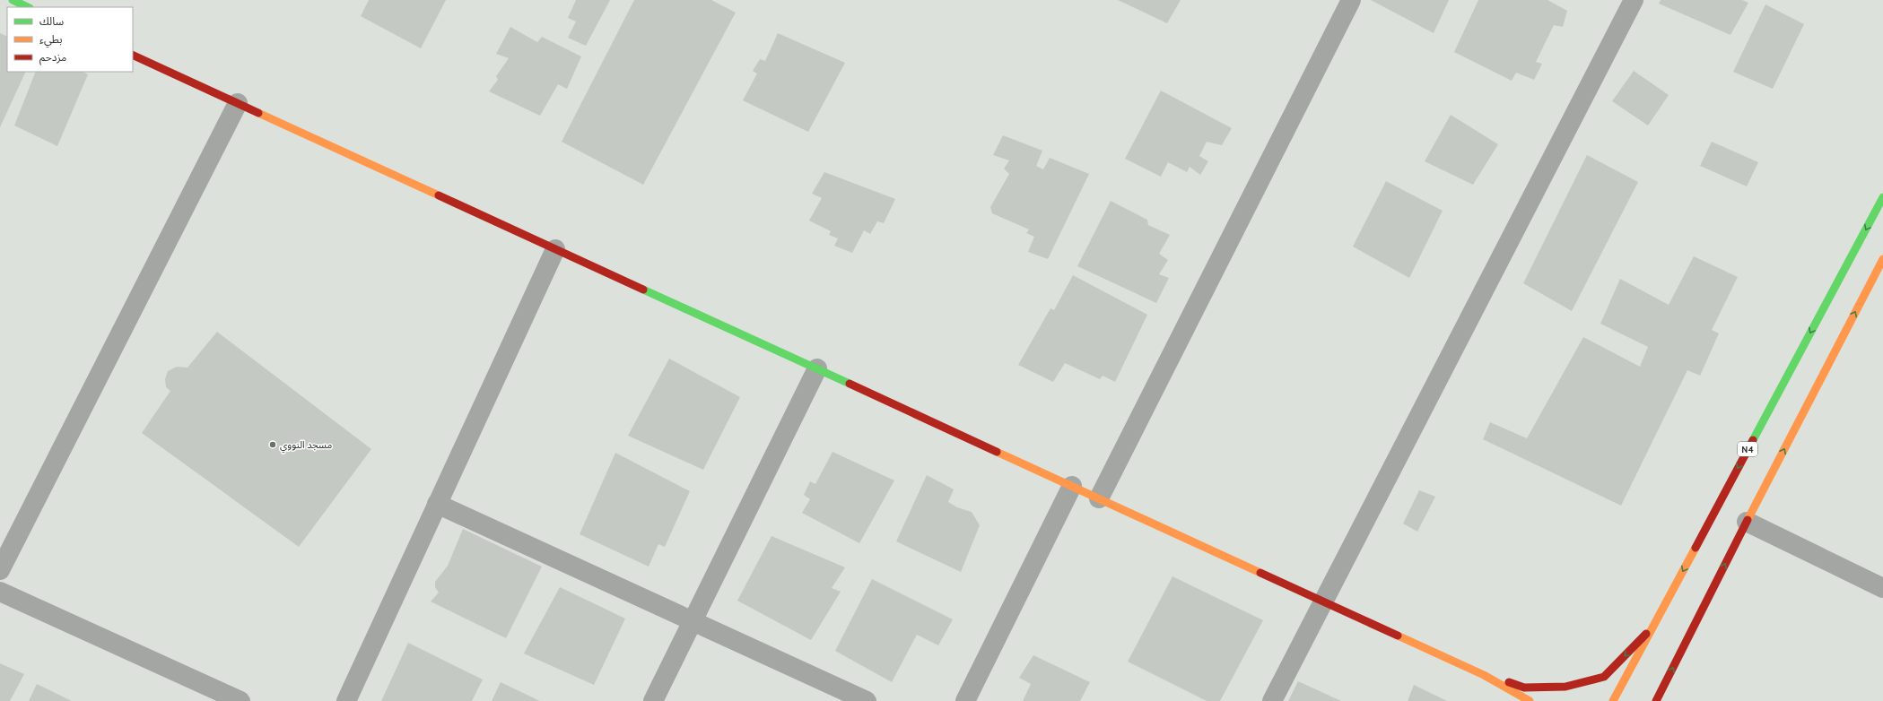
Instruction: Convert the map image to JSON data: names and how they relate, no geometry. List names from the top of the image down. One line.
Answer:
{"streets":{"main road":["N4"]},"places":["مسجد النووي"],"legend":["سالك","بطيء","مزدحم"]}
